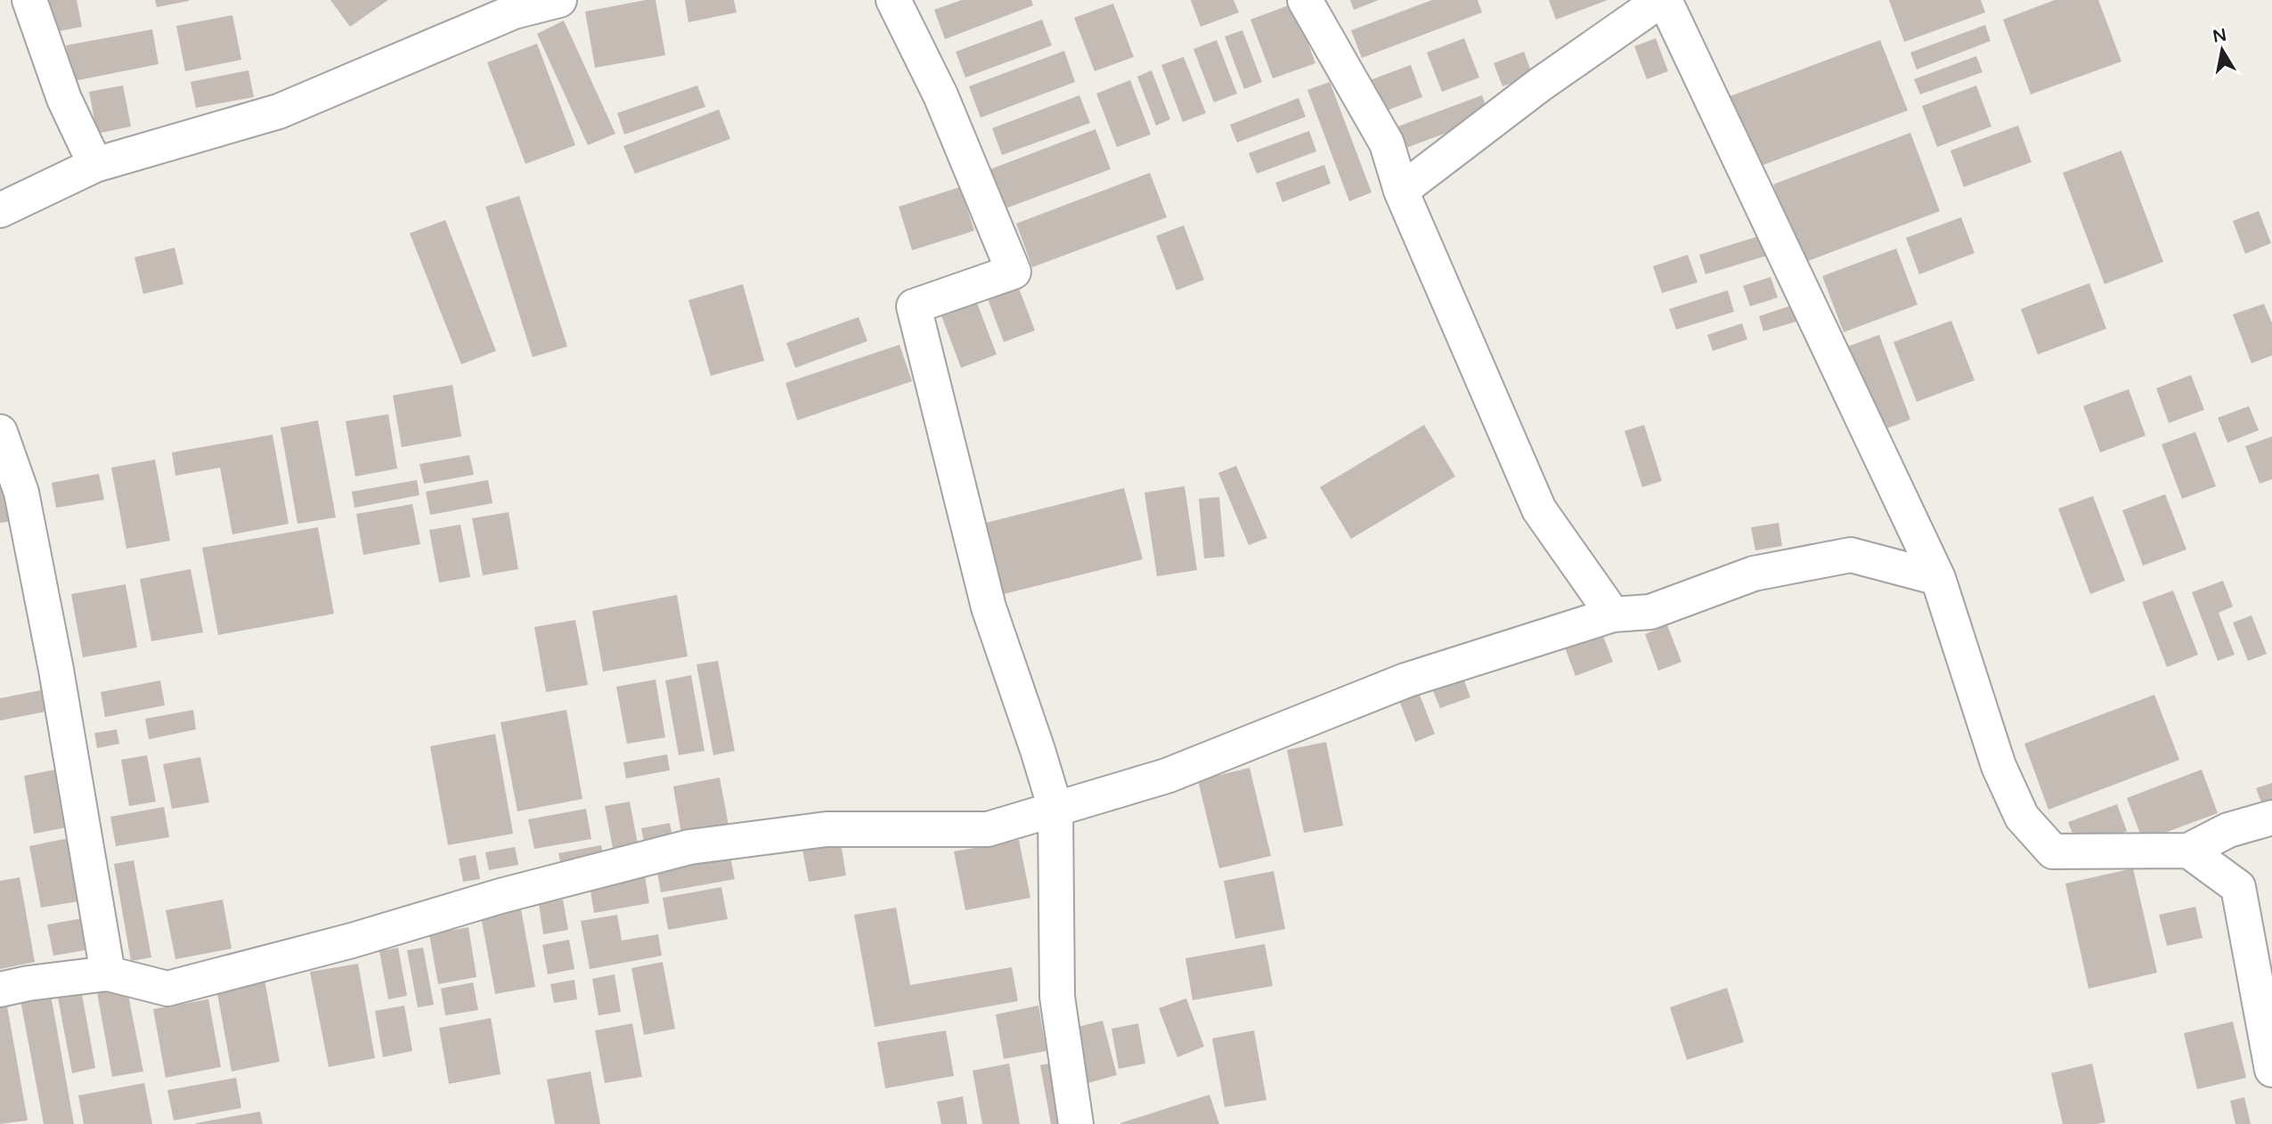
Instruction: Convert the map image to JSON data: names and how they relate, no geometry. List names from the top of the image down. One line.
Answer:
{"north":"top"}
